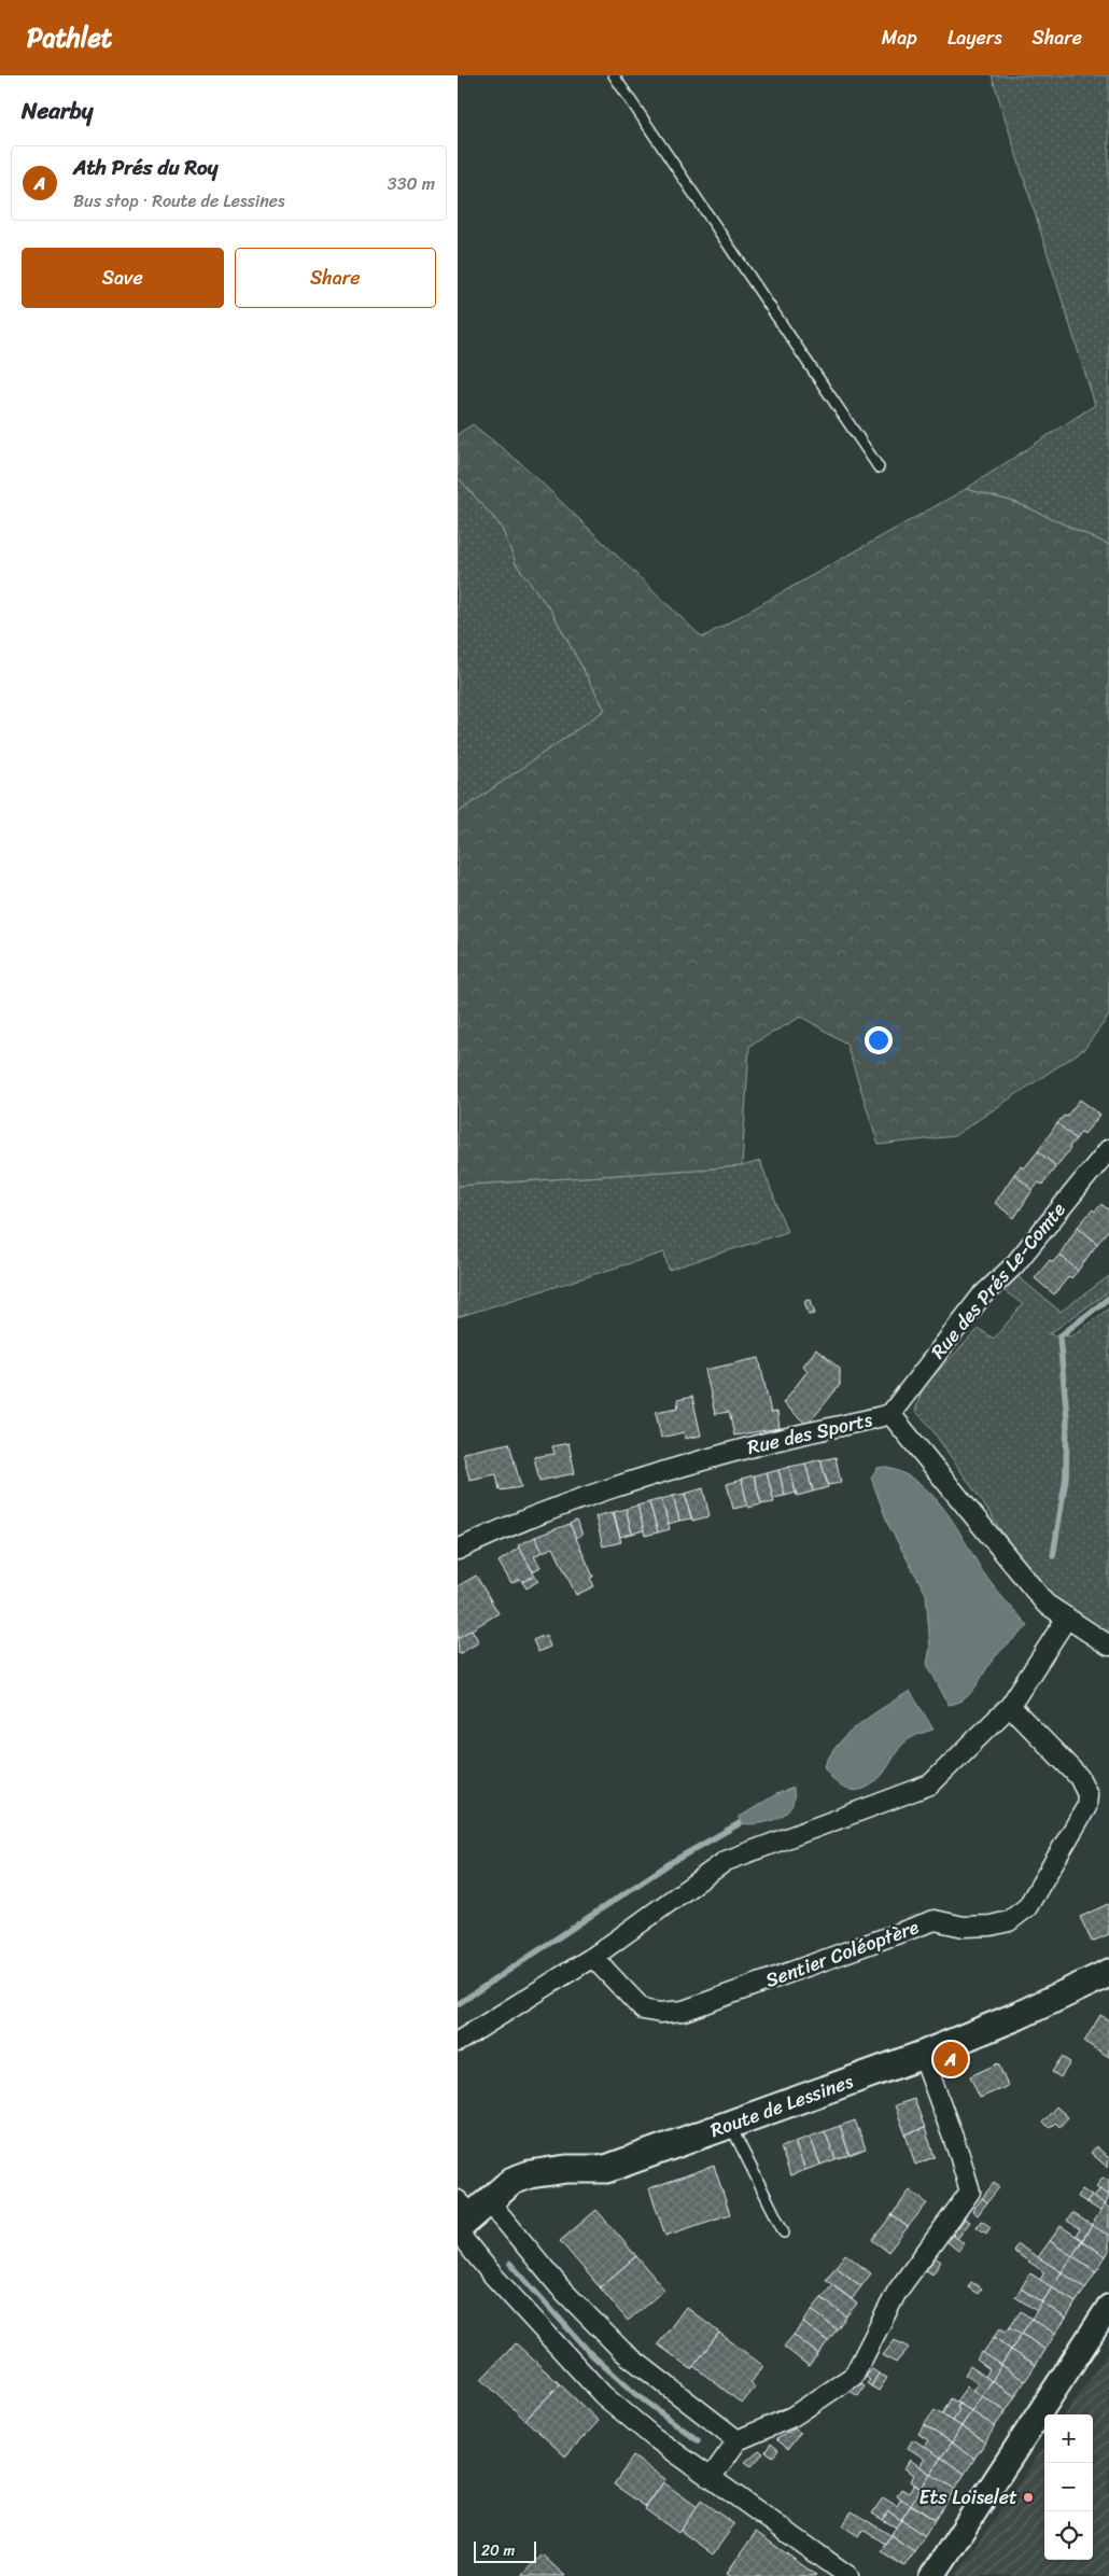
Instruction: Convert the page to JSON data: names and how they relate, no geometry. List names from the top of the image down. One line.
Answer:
{"streets":{"main road":["Route de Lessines"],"street":["Rue des Prés Le-Comte","Rue des Sports","Sentier Coléoptère"]},"crossings":[["Rue des Prés Le-Comte","Rue des Sports"]],"places":["Ets Loiselet"],"scale_bar":"20 m","page":{"header":"Pathlet","nav":["Map","Layers","Share"],"heading":"Nearby","list":[{"mark":"A","name":"Ath Prés du Roy","note":"Bus stop · Route de Lessines","value":"330 m"}],"buttons":["Save","Share"],"pins":"A","map_buttons":["+","−"],"scale":"20 m"}}
